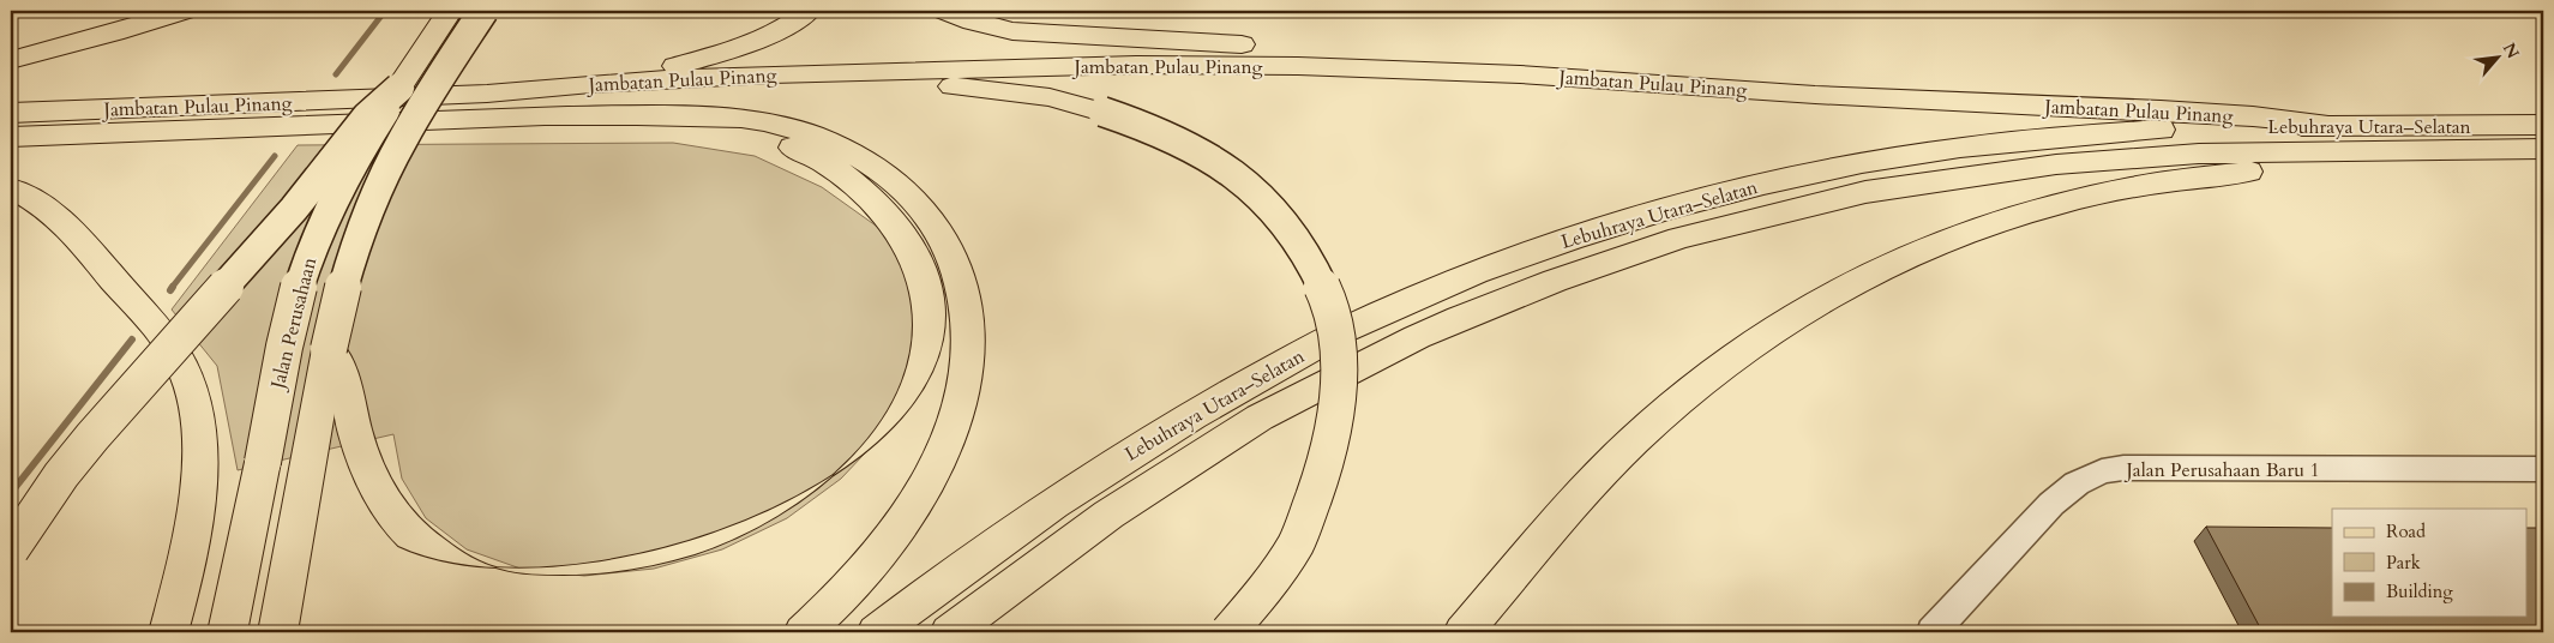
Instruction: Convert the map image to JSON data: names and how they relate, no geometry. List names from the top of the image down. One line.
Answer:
{"streets":{"main road":["Jambatan Pulau Pinang","Lebuhraya Utara–Selatan","Jalan Perusahaan"],"street":["Jalan Perusahaan Baru 1"]},"crossings":[["Jambatan Pulau Pinang","Lebuhraya Utara–Selatan"]],"legend":["Road","Park","Building"],"north":"top right"}
